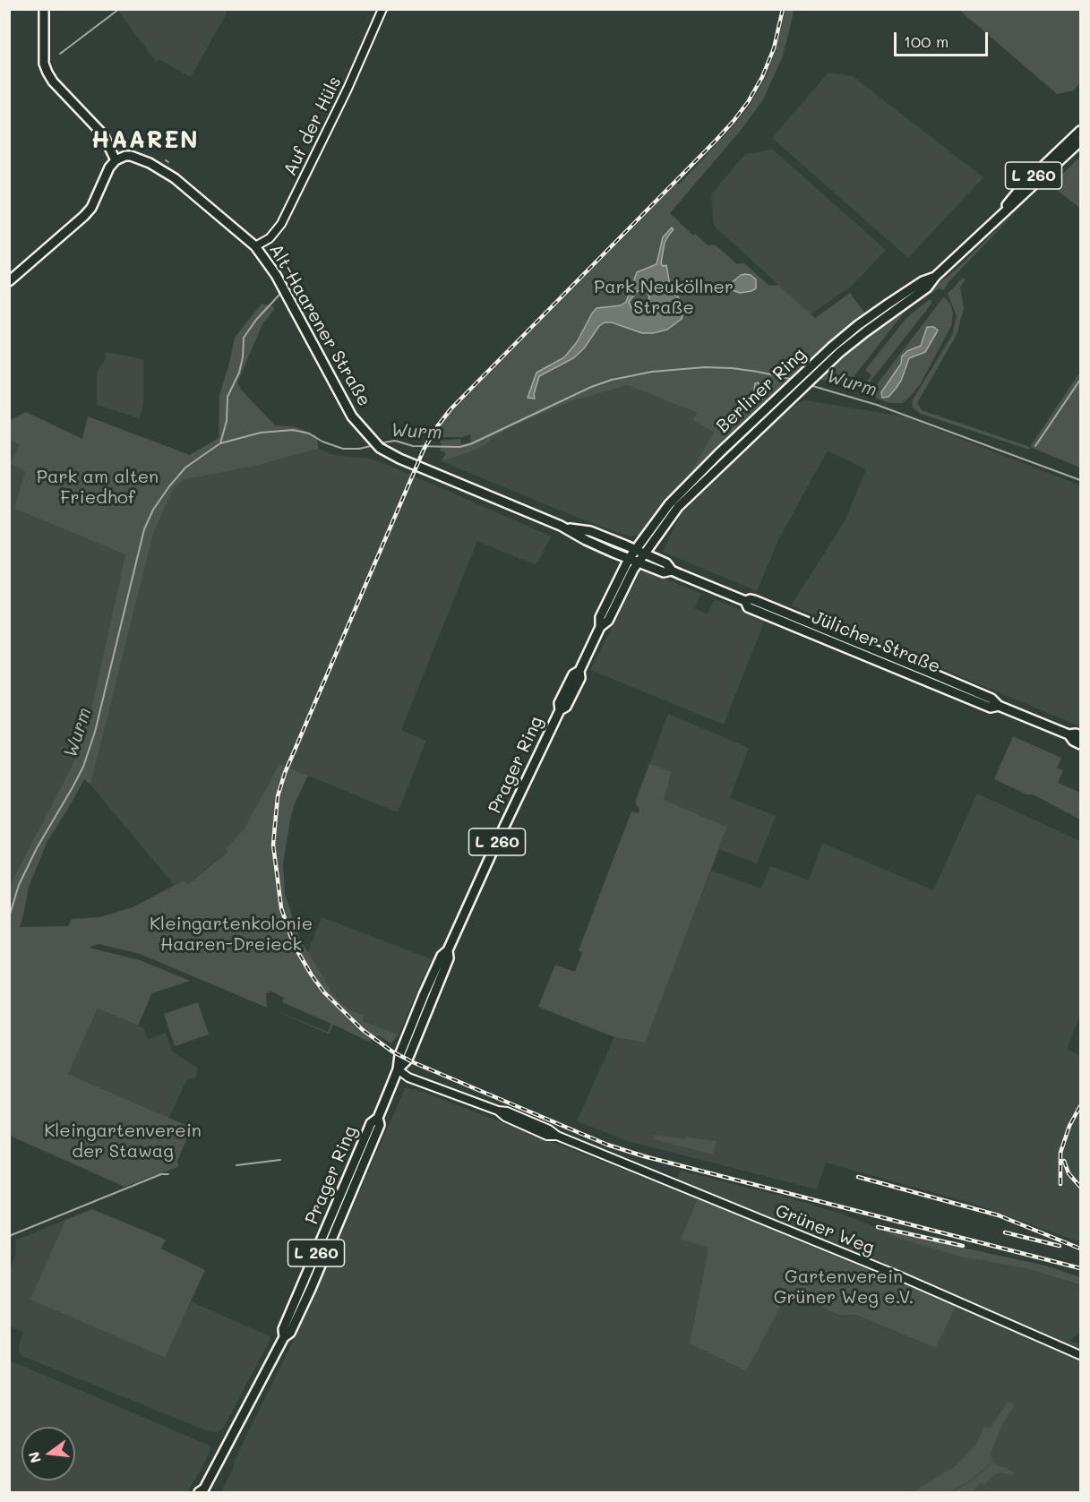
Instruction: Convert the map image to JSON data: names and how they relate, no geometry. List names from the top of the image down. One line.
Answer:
{"streets":{"main road":["L 260","Alt-Haarener Straße","Berliner Ring","Jülicher Straße","Prager Ring"],"street":["Auf der Hüls","Grüner Weg"]},"crossings":[["Auf der Hüls","Alt-Haarener Straße"],["Alt-Haarener Straße","Jülicher Straße"],["Berliner Ring","Jülicher Straße"],["Berliner Ring","Prager Ring"],["Jülicher Straße","Prager Ring"],["Prager Ring","Grüner Weg"]],"districts":["HAAREN"],"water":["Wurm"],"parks":["Park Neuköllner Straße","Park am alten Friedhof","Kleingartenkolonie Haaren-Dreieck","Kleingartenverein der Stawag","Gartenverein Grüner Weg e.V."],"scale_bar":"100 m","north":"left"}
